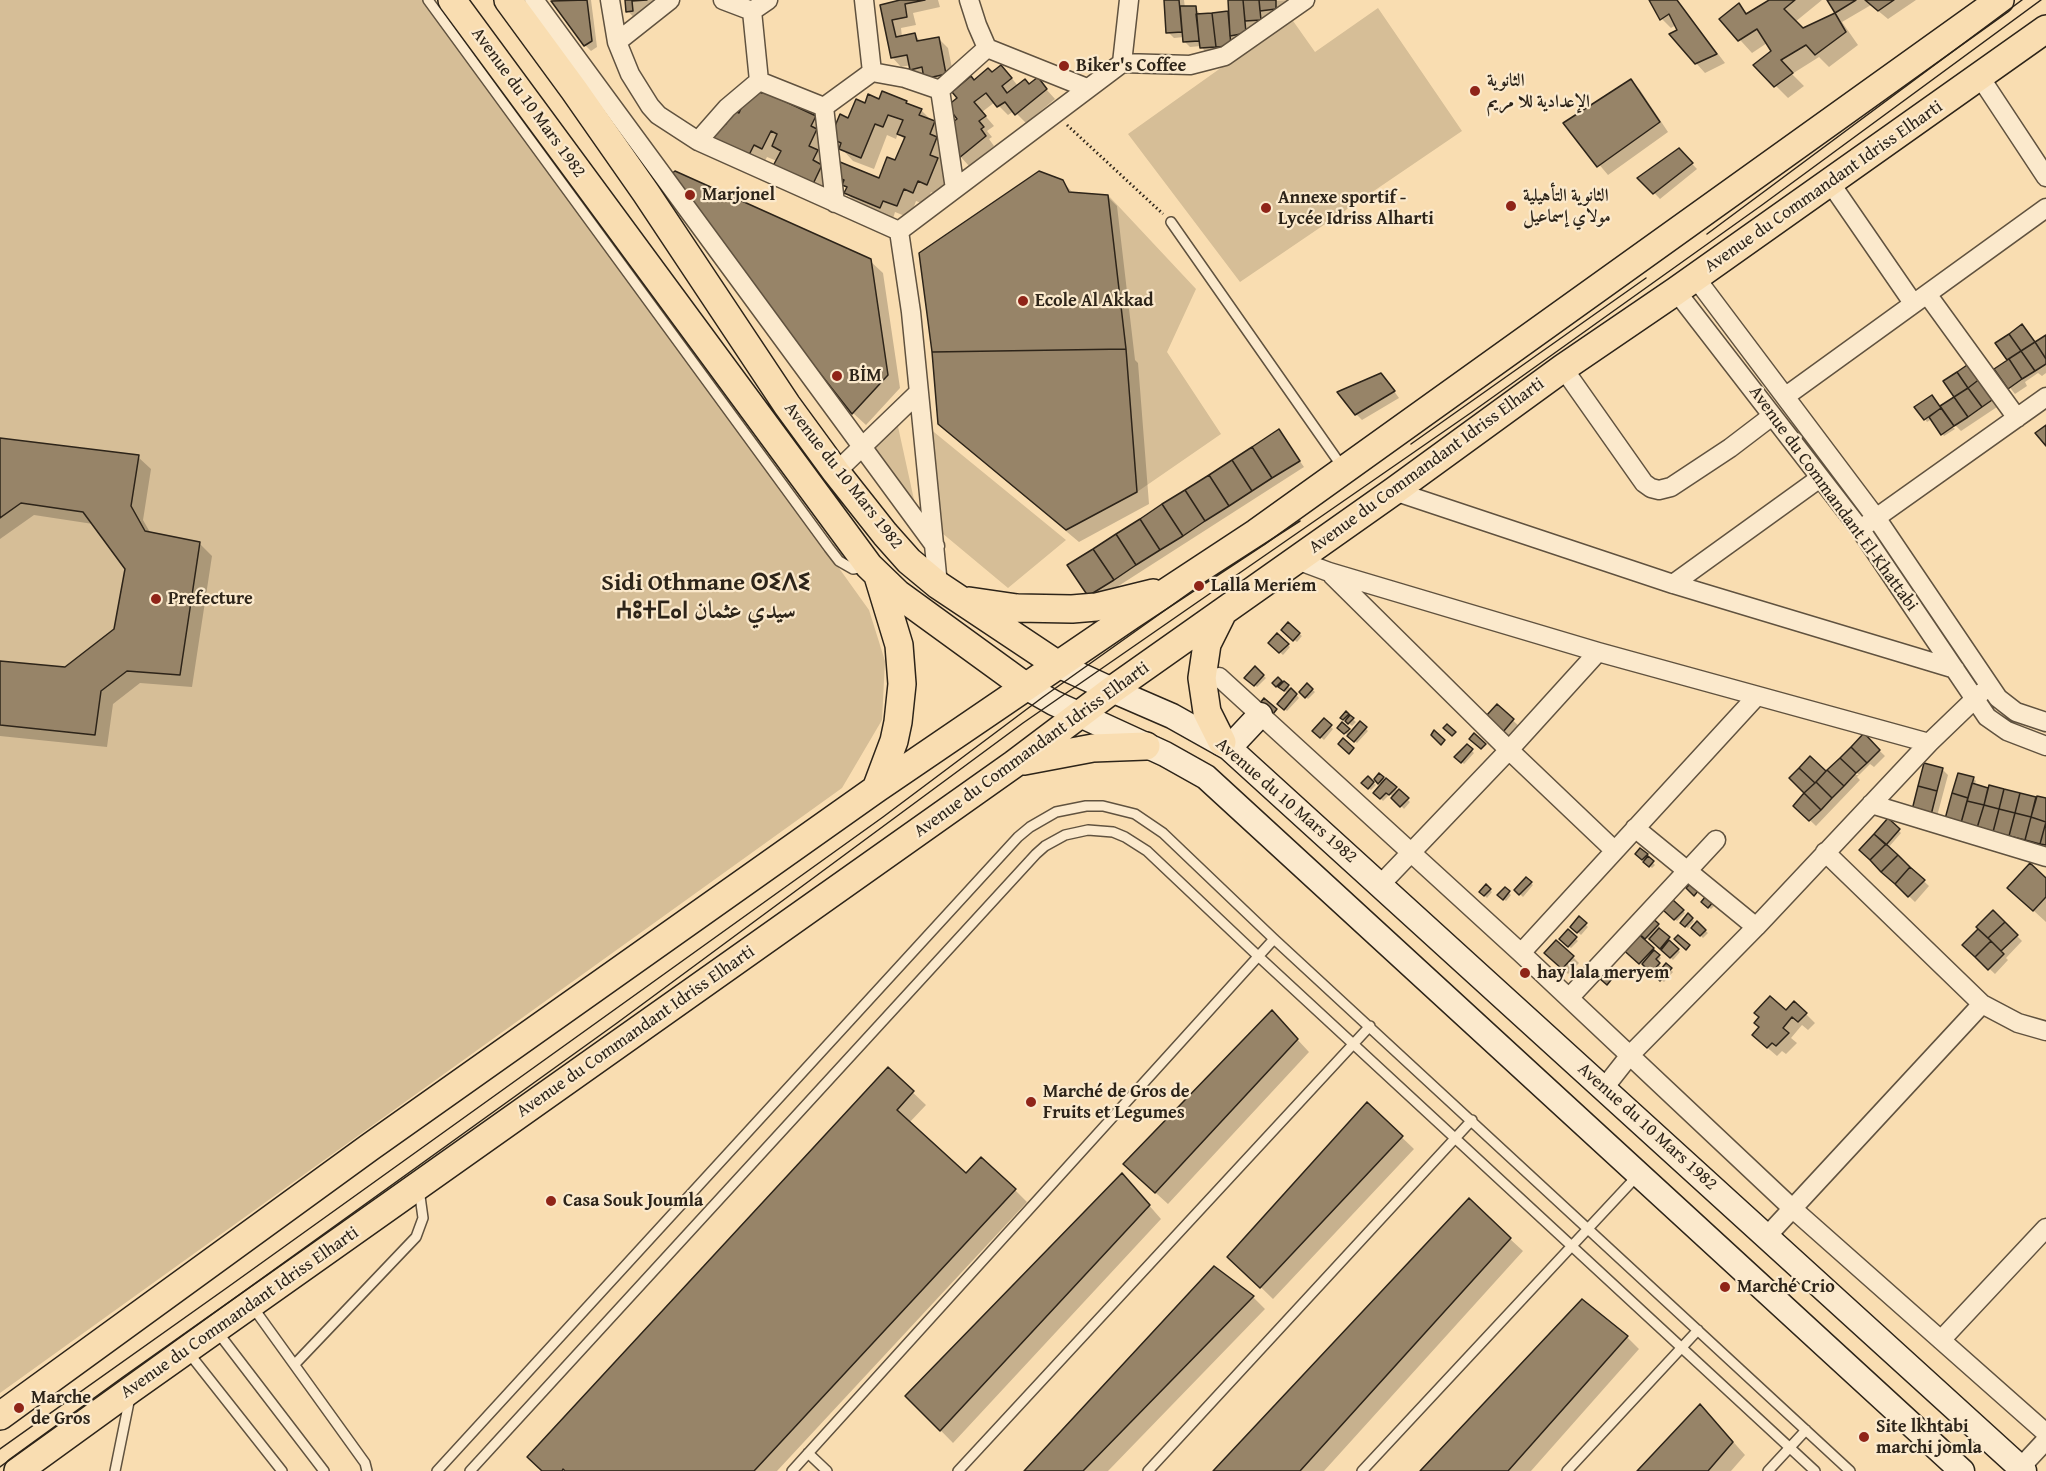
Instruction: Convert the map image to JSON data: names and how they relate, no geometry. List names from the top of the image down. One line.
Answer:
{"streets":{"main road":["Avenue du 10 Mars 1982","Avenue du Commandant Idriss Elharti"],"street":["Avenue du Commandant El-Khattabi"]},"crossings":[["Avenue du 10 Mars 1982","Avenue du Commandant Idriss Elharti"],["Avenue du Commandant Idriss Elharti","Avenue du Commandant El-Khattabi"]],"districts":["Sidi Othmane ⵙⵉⴷⵉ ⵄⵓⵜⵎⴰⵏ سيدي عثمان"],"places":["Biker's Coffee","الثانوية الإعدادية للا مريم","Marjonel","الثانوية التأهيلية مولاي إسماعيل","Annexe sportif - Lycée Idriss Alharti","Ecole Al Akkad","BİM","Lalla Meriem","Prefecture","hay lala meryem","Marché de Gros de Fruits et Legumes","Casa Souk Joumla","Marché Crio","Marche de Gros","Site lkhtabi marchi jomla"]}
